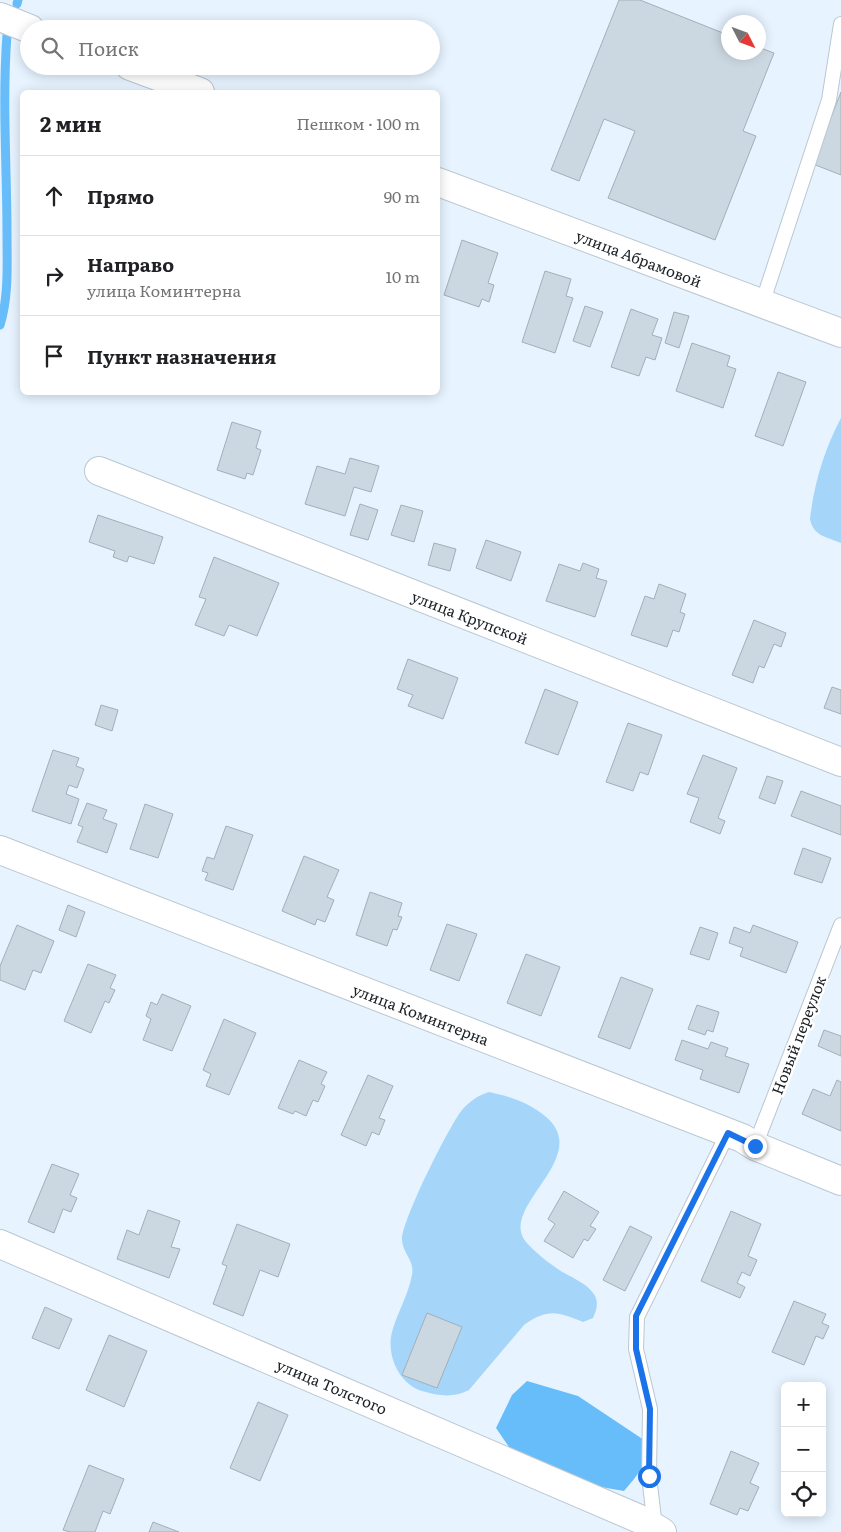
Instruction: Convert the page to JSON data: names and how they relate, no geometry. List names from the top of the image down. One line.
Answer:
{"streets":{"street":["улица Абрамовой","улица Крупской","улица Коминтерна","улица Толстого"],"lane":["Новый переулок"]},"crossings":[["улица Коминтерна","Новый переулок"]],"north":"bottom right","page":{"search":"Поиск","heading":["2 мин","Пешком · 100 m"],"list":[["Прямо","90 m"],["Направо","улица Коминтерна","10 m"],"Пункт назначения"],"map_buttons":["+","−"]}}
